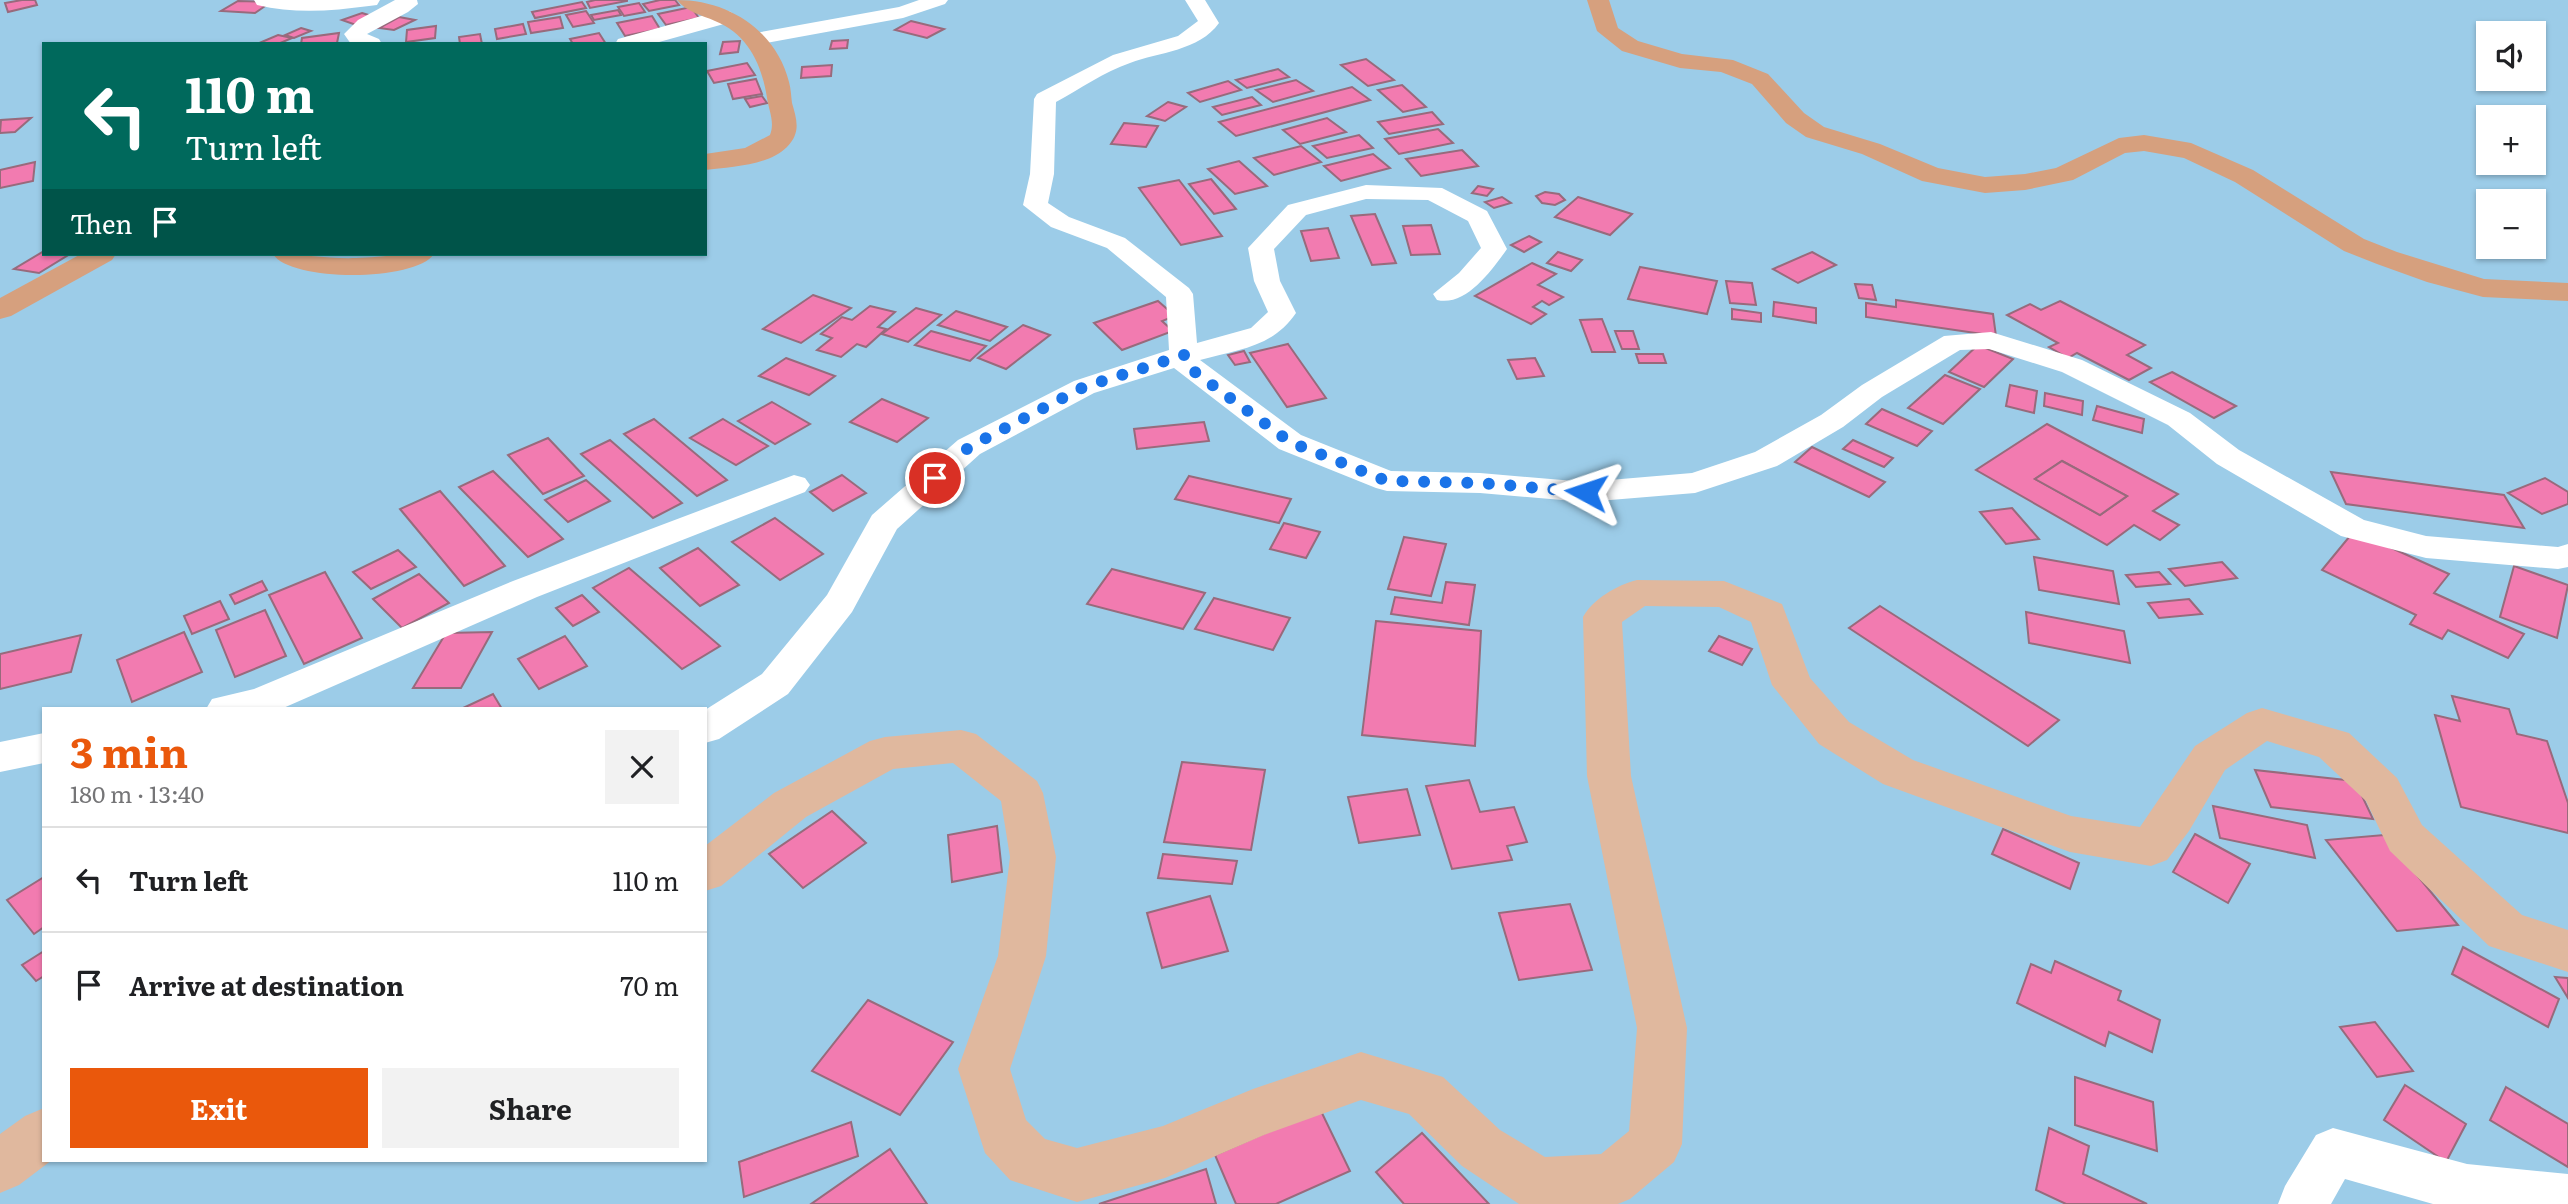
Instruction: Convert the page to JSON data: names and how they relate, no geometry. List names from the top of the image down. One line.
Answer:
{"page":{"map_buttons":["+","−"],"turn":["110 m","Turn left"],"then":"Then","heading":["3 min","180 m · 13:40"],"list":[{"name":"Turn left","value":"110 m"},{"name":"Arrive at destination","value":"70 m"}],"buttons":["Exit","Share"]}}
